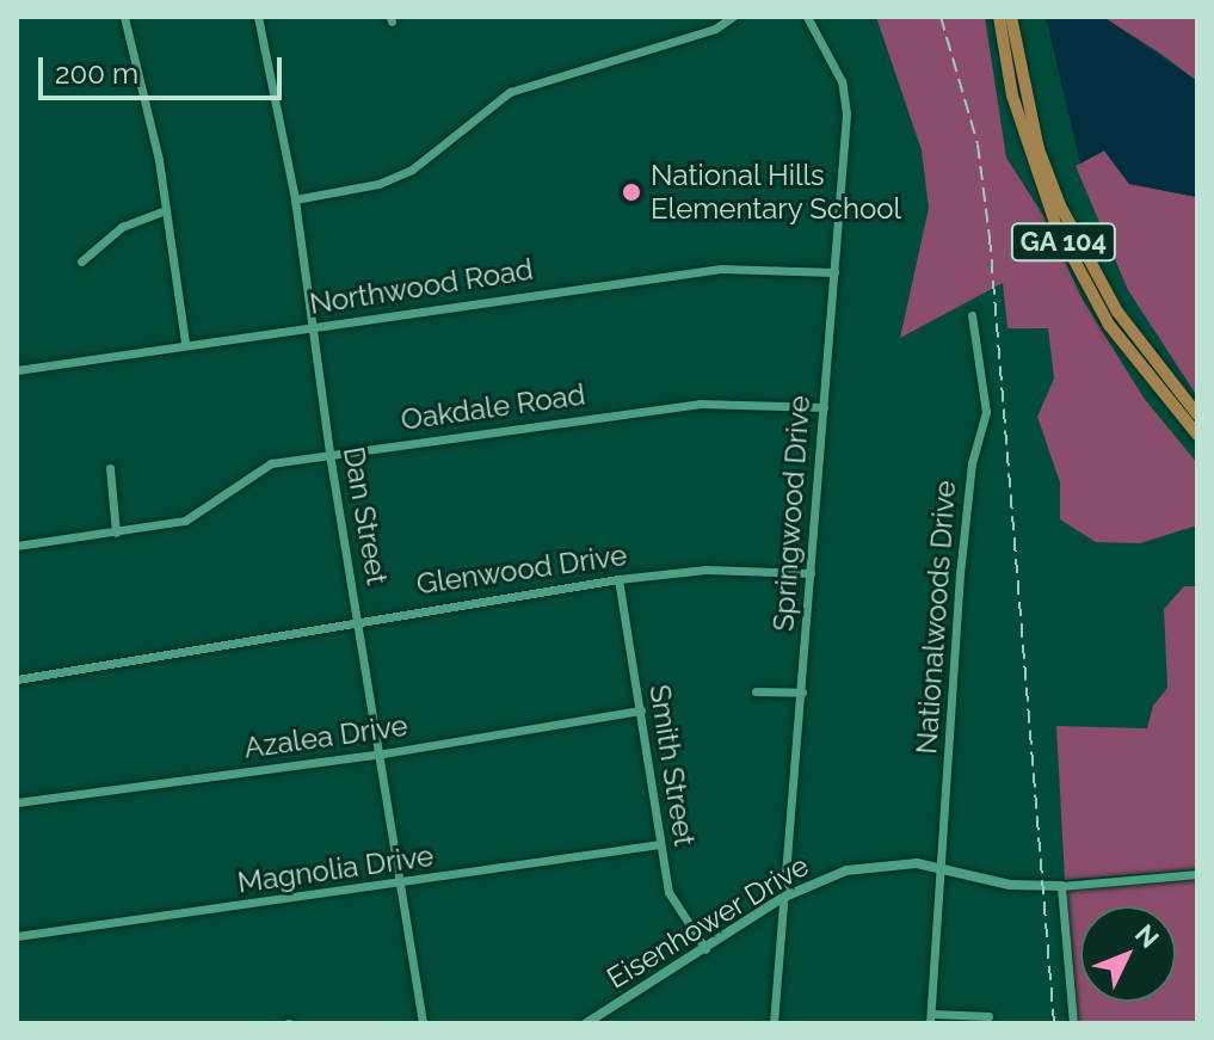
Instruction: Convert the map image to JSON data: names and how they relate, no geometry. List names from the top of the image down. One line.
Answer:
{"streets":{"main road":["GA 104"],"street":["Northwood Road","Oakdale Road","Springwood Drive","Dan Street","Glenwood Drive","Nationalwoods Drive","Azalea Drive","Smith Street","Magnolia Drive","Eisenhower Drive"]},"crossings":[["Northwood Road","Springwood Drive"],["Northwood Road","Dan Street"],["Oakdale Road","Springwood Drive"],["Oakdale Road","Dan Street"],["Springwood Drive","Glenwood Drive"],["Springwood Drive","Eisenhower Drive"],["Dan Street","Glenwood Drive"],["Dan Street","Azalea Drive"],["Dan Street","Magnolia Drive"],["Glenwood Drive","Smith Street"],["Nationalwoods Drive","Eisenhower Drive"],["Azalea Drive","Smith Street"],["Smith Street","Magnolia Drive"],["Smith Street","Eisenhower Drive"]],"places":["National Hills Elementary School"],"scale_bar":"200 m","north":"top right"}
